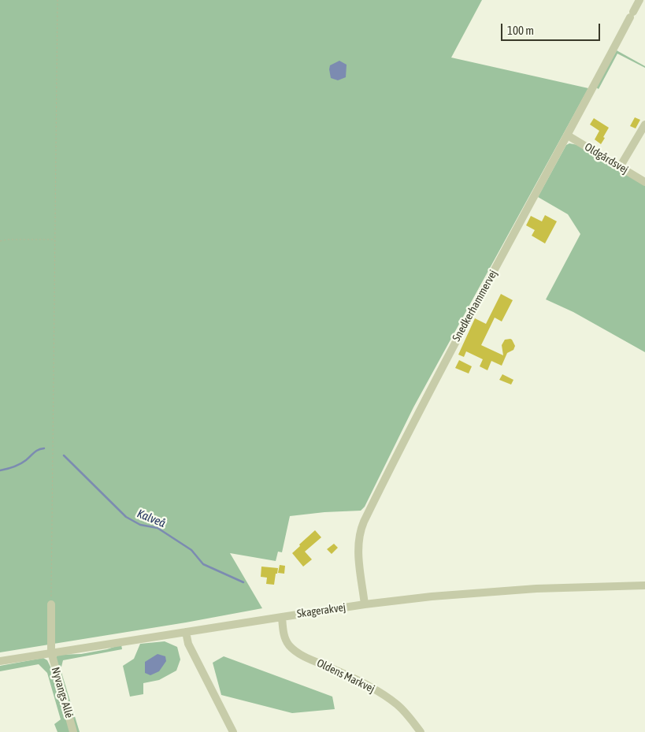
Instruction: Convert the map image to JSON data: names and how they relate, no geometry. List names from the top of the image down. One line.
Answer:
{"streets":{"street":["Oldgårdsvej","Snedkerhammervej","Skagerakvej","Oldens Markvej","Nyvangs Allé"]},"crossings":[["Oldgårdsvej","Snedkerhammervej"],["Snedkerhammervej","Skagerakvej"],["Skagerakvej","Oldens Markvej"],["Skagerakvej","Nyvangs Allé"]],"water":["Kalveå"],"scale_bar":"100 m"}
